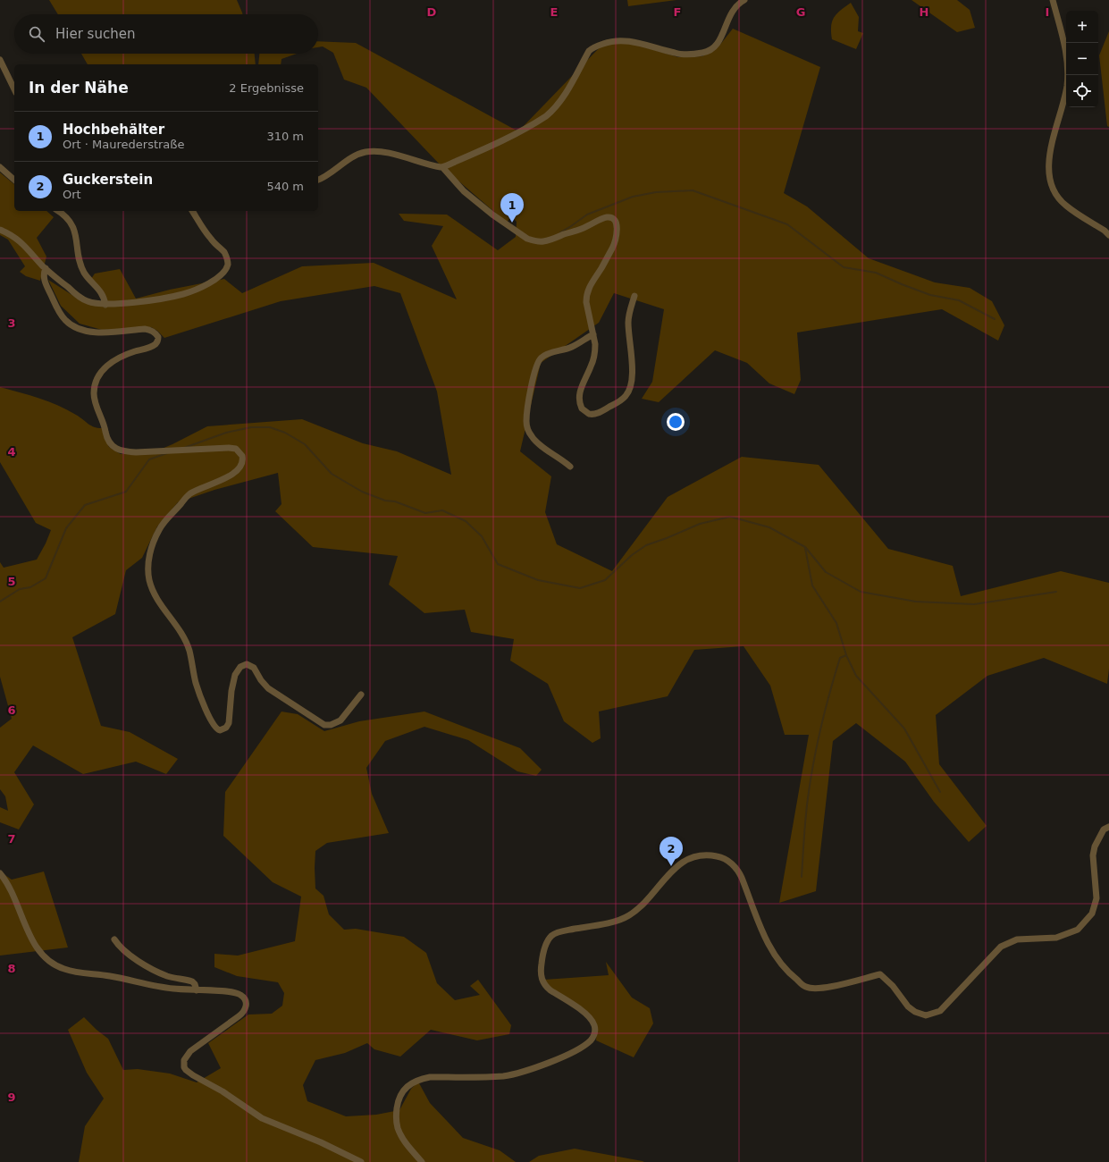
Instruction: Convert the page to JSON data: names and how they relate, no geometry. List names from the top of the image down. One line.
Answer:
{"page":{"map_buttons":["+","−"],"search":"Hier suchen","heading":["In der Nähe","2 Ergebnisse"],"list":[{"mark":"1","name":"Hochbehälter","note":"Ort · Maurederstraße","value":"310 m"},{"mark":"2","name":"Guckerstein","note":"Ort","value":"540 m"}],"pins":["1","2"]},"grid":{"columns":["D","E","F","G","H","I"],"rows":["3","4","5","6","7","8","9"]}}
